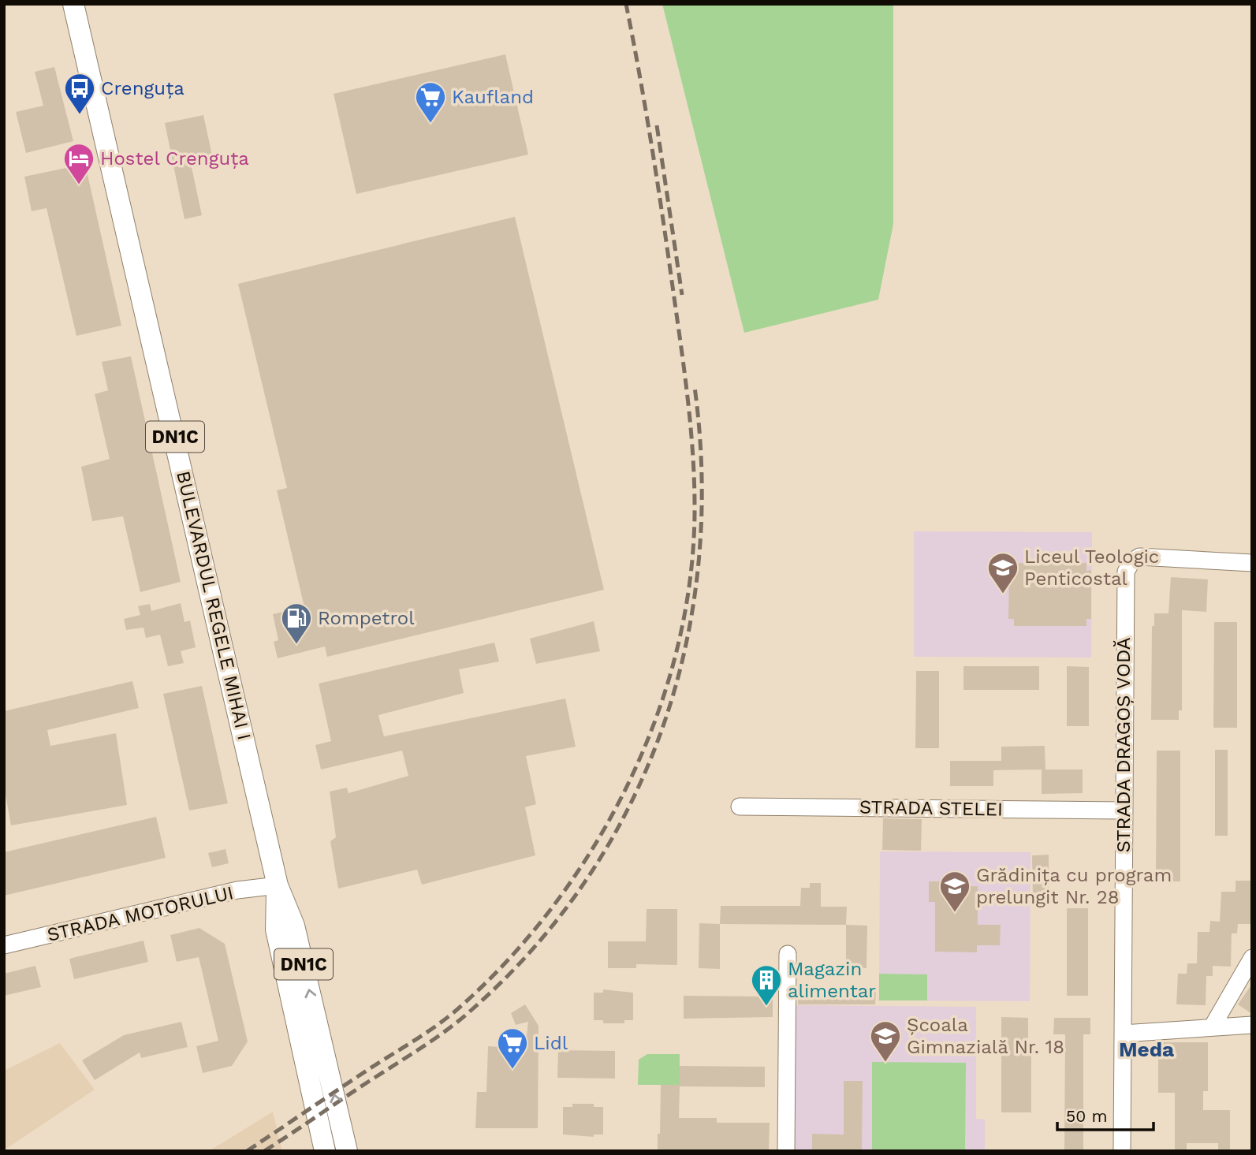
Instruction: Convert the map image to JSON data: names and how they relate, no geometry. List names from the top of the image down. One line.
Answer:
{"streets":{"main road":["DN1C","BULEVARDUL REGELE MIHAI I"],"street":["STRADA DRAGOȘ VODĂ","STRADA STELEI","STRADA MOTORULUI"]},"crossings":[["BULEVARDUL REGELE MIHAI I","STRADA MOTORULUI"],["STRADA DRAGOȘ VODĂ","STRADA STELEI"]],"districts":["Meda"],"places":{"bus stop":["Crenguța"],"supermarket":["Kaufland","Lidl"],"hotel":["Hostel Crenguța"],"school or university":["Liceul Teologic Penticostal","Grădinița cu program prelungit Nr. 28","Școala Gimnazială Nr. 18"],"fuel station":["Rompetrol"],"building":["Magazin alimentar"]},"scale_bar":"50 m"}
